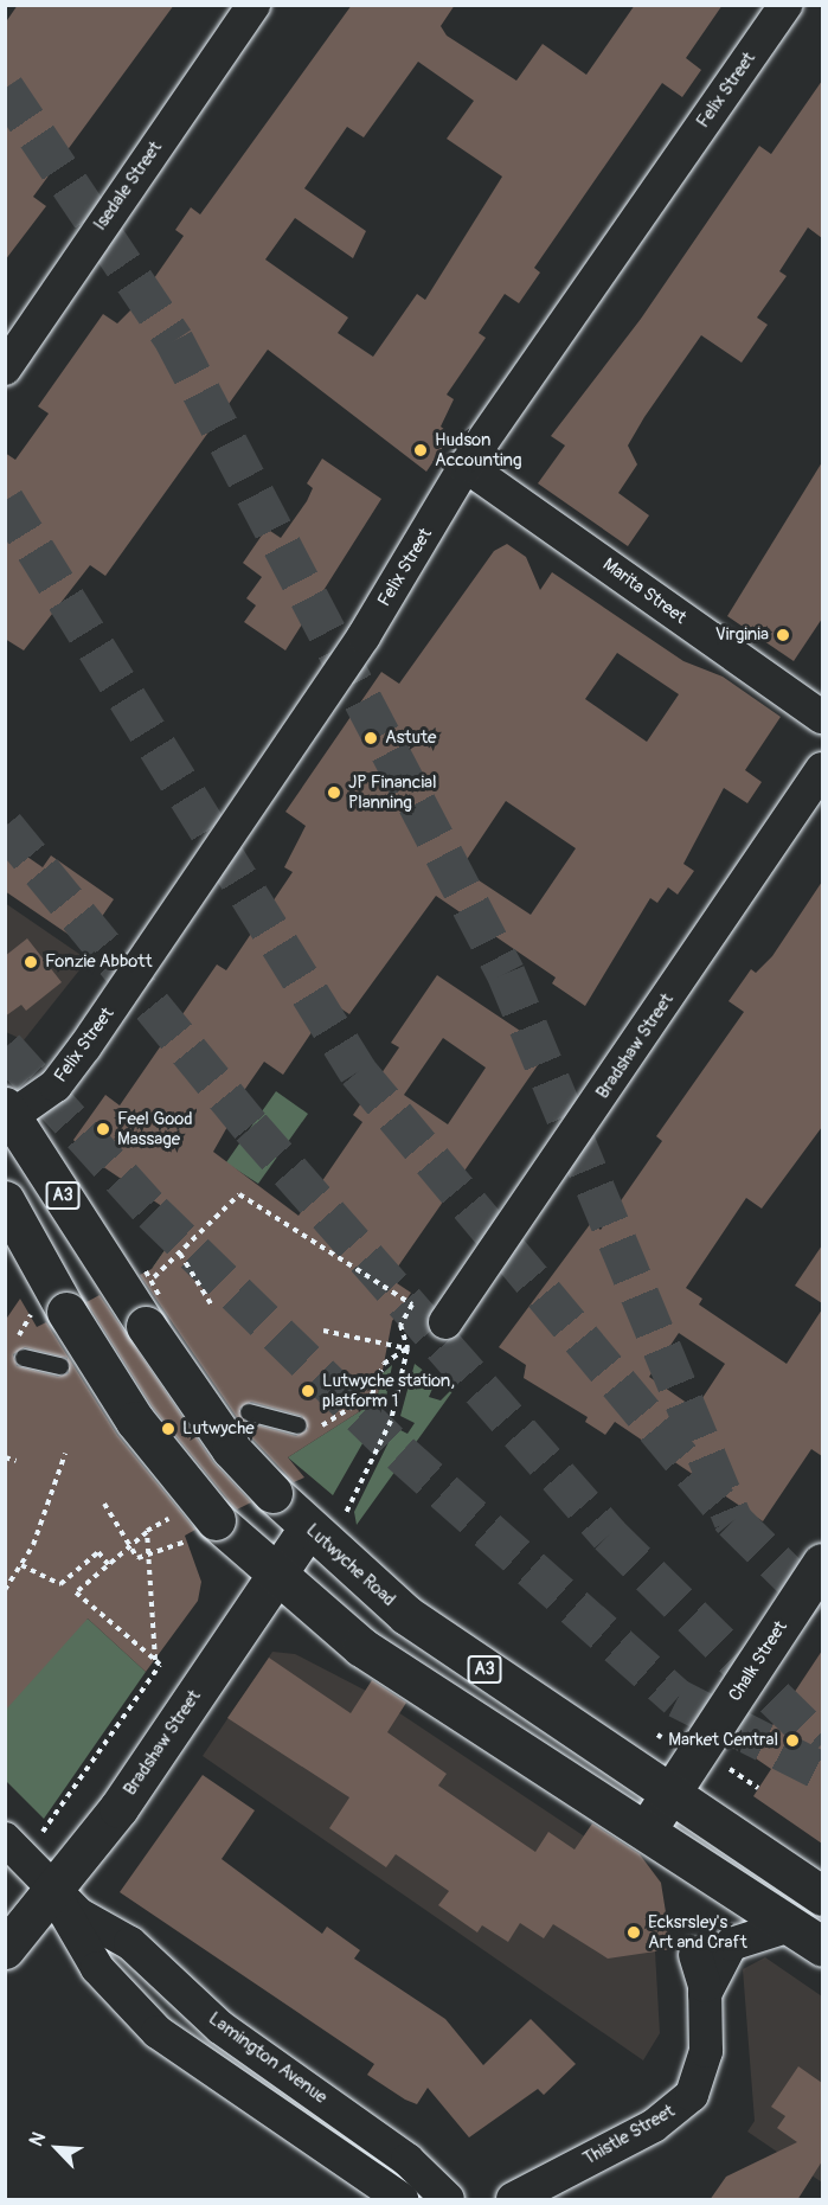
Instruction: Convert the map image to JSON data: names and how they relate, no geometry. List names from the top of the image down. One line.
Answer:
{"streets":{"main road":["Bradshaw Street","A3","Lutwyche Road","Chalk Street"],"street":["Felix Street","Isedale Street","Marita Street","Lamington Avenue","Thistle Street"]},"crossings":[["Felix Street","Marita Street"],["Felix Street","Lutwyche Road"],["Bradshaw Street","Lutwyche Road"],["Bradshaw Street","Lamington Avenue"],["Lutwyche Road","Chalk Street"]],"places":["Hudson Accounting","Virginia","Astute","JP Financial Planning","Fonzie Abbott","Feel Good Massage","Lutwyche station, platform 1","Lutwyche","Market Central","Ecksrsley's Art and Craft"],"north":"top left"}
